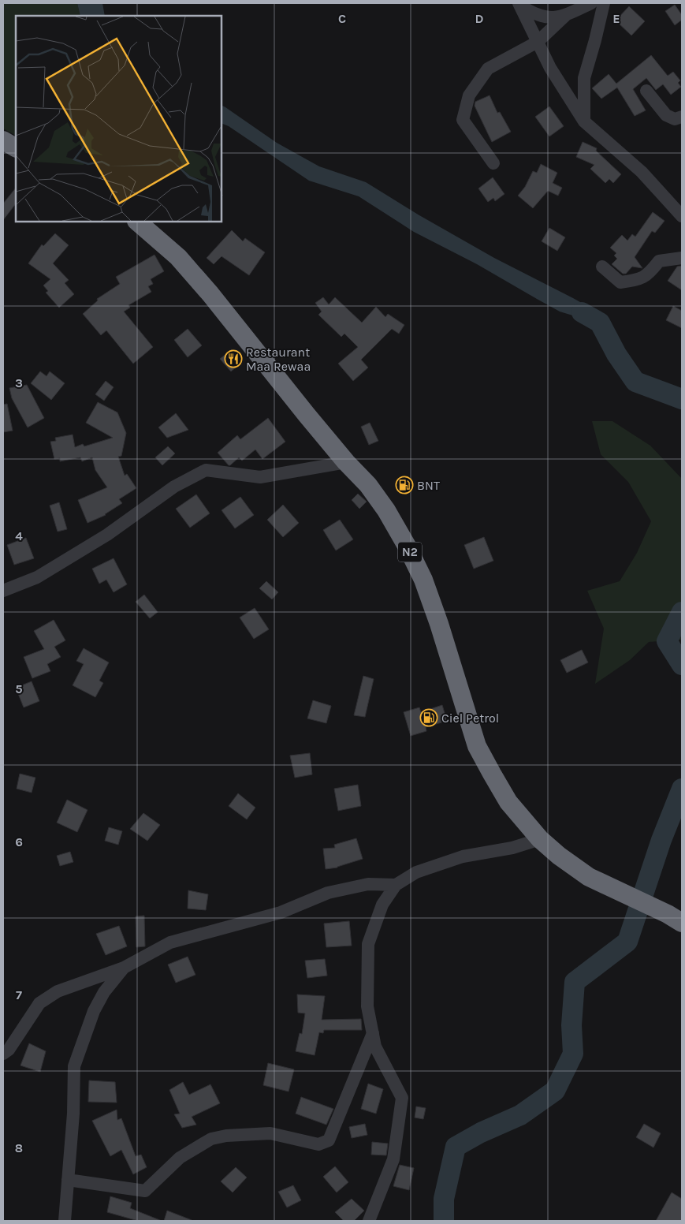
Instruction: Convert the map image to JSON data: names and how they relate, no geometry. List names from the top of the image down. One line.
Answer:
{"streets":{"highway":["N2"]},"places":{"restaurant":["Restaurant Maa Rewaa"],"fuel station":["BNT","Ciel Petrol"]},"grid":{"columns":["C","D","E"],"rows":["3","4","5","6","7","8"]}}
